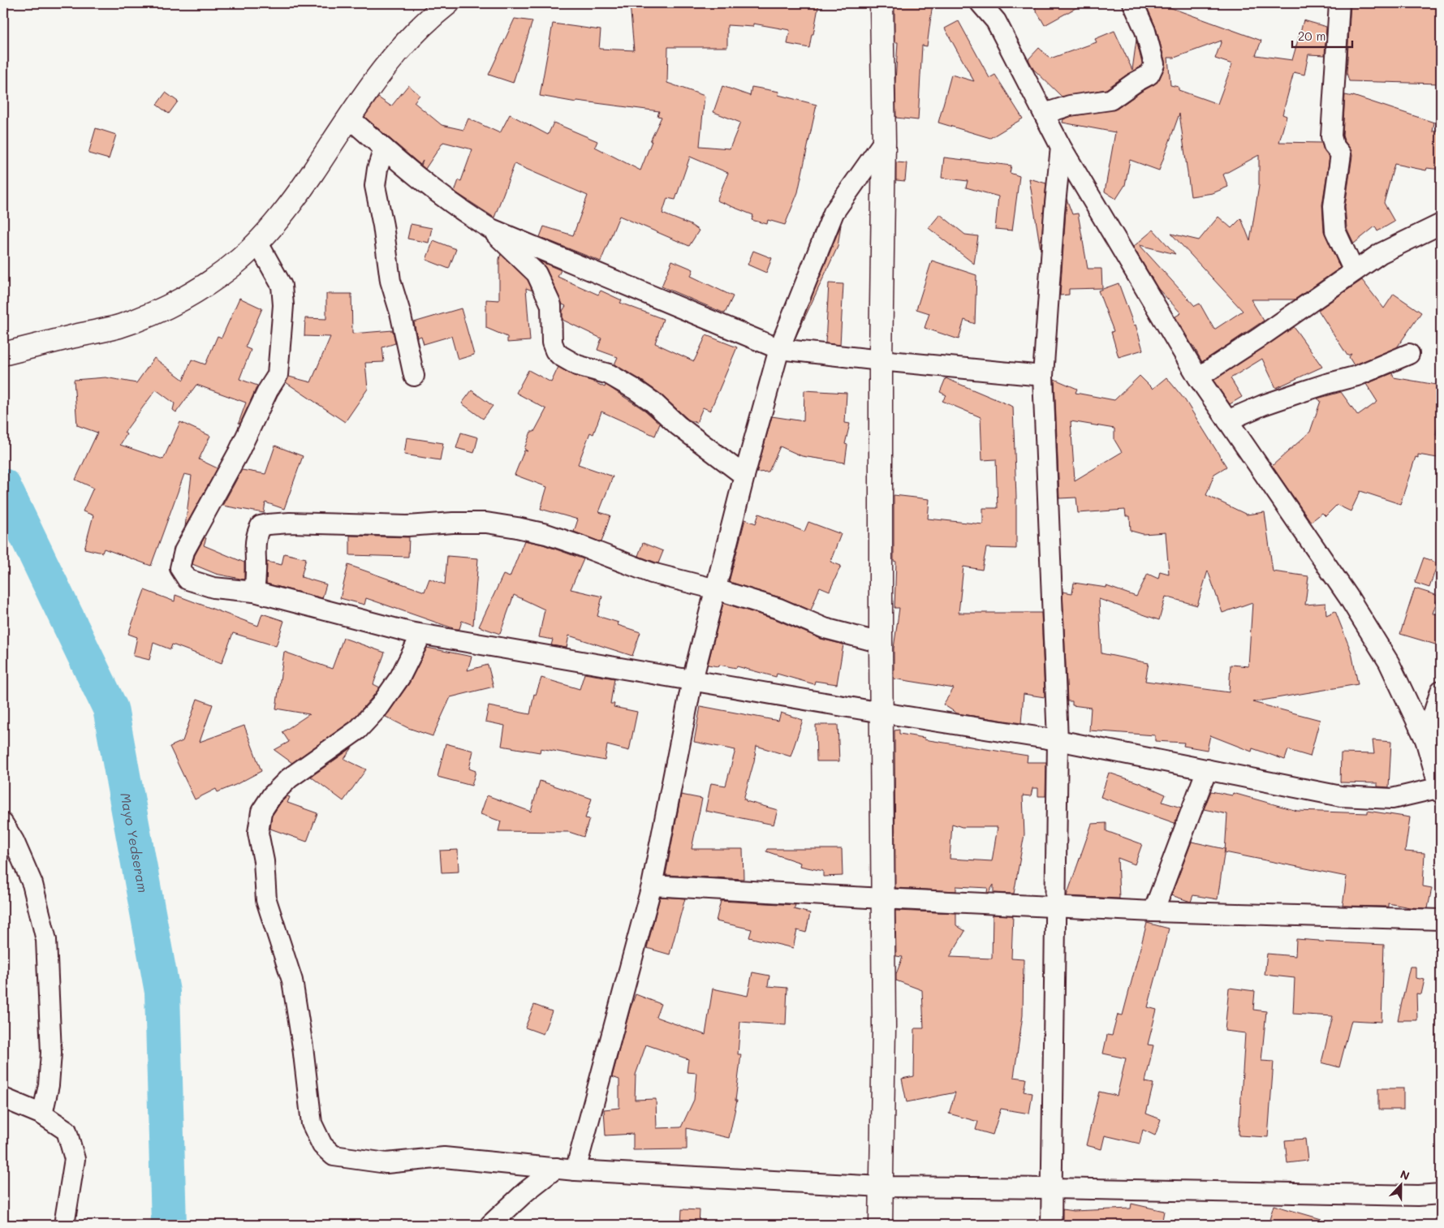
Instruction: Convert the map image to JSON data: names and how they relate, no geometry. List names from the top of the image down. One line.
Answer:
{"water":["Mayo Yedseram"],"scale_bar":"20 m","north":"top"}
